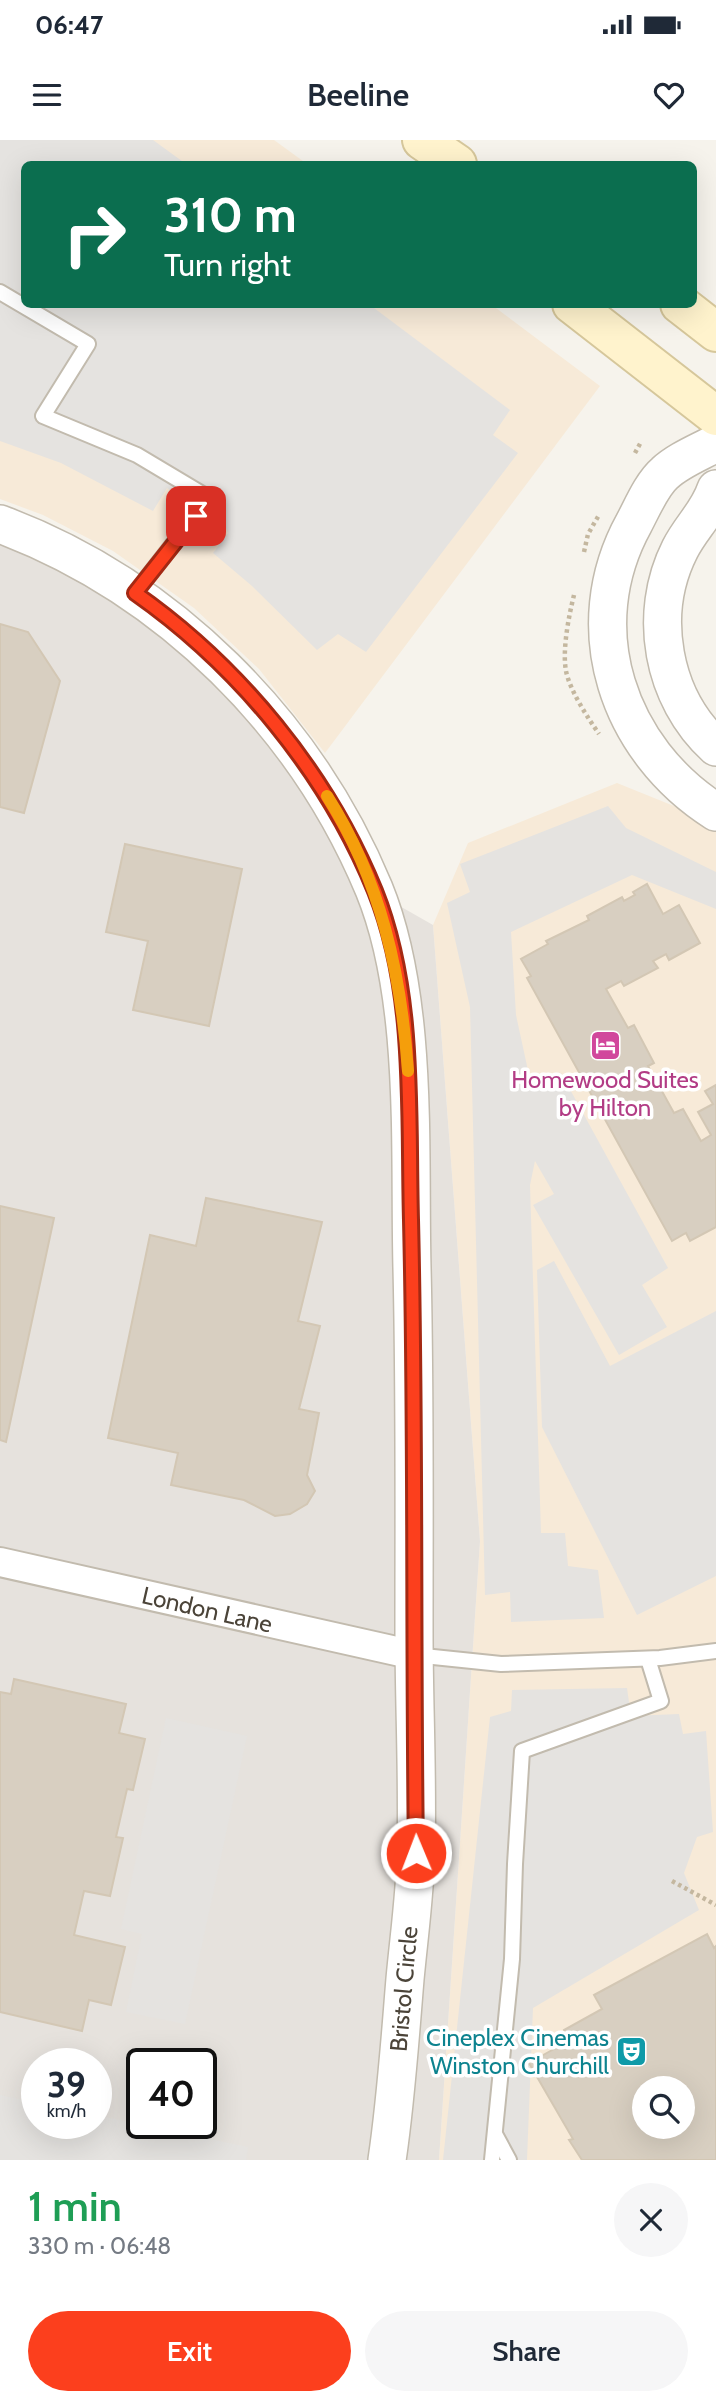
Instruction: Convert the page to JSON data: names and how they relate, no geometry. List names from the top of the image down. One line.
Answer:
{"streets":{"street":["London Lane","Bristol Circle"]},"crossings":[["London Lane","Bristol Circle"]],"places":{"hotel":["Homewood Suites by Hilton"],"theatre":["Cineplex Cinemas Winston Churchill"]},"page":{"status":"06:47","header":"Beeline","turn":["310 m","Turn right"],"speed":"39 km/h","limit":"40","heading":["1 min","330 m · 06:48"],"buttons":["Exit","Share"]}}
